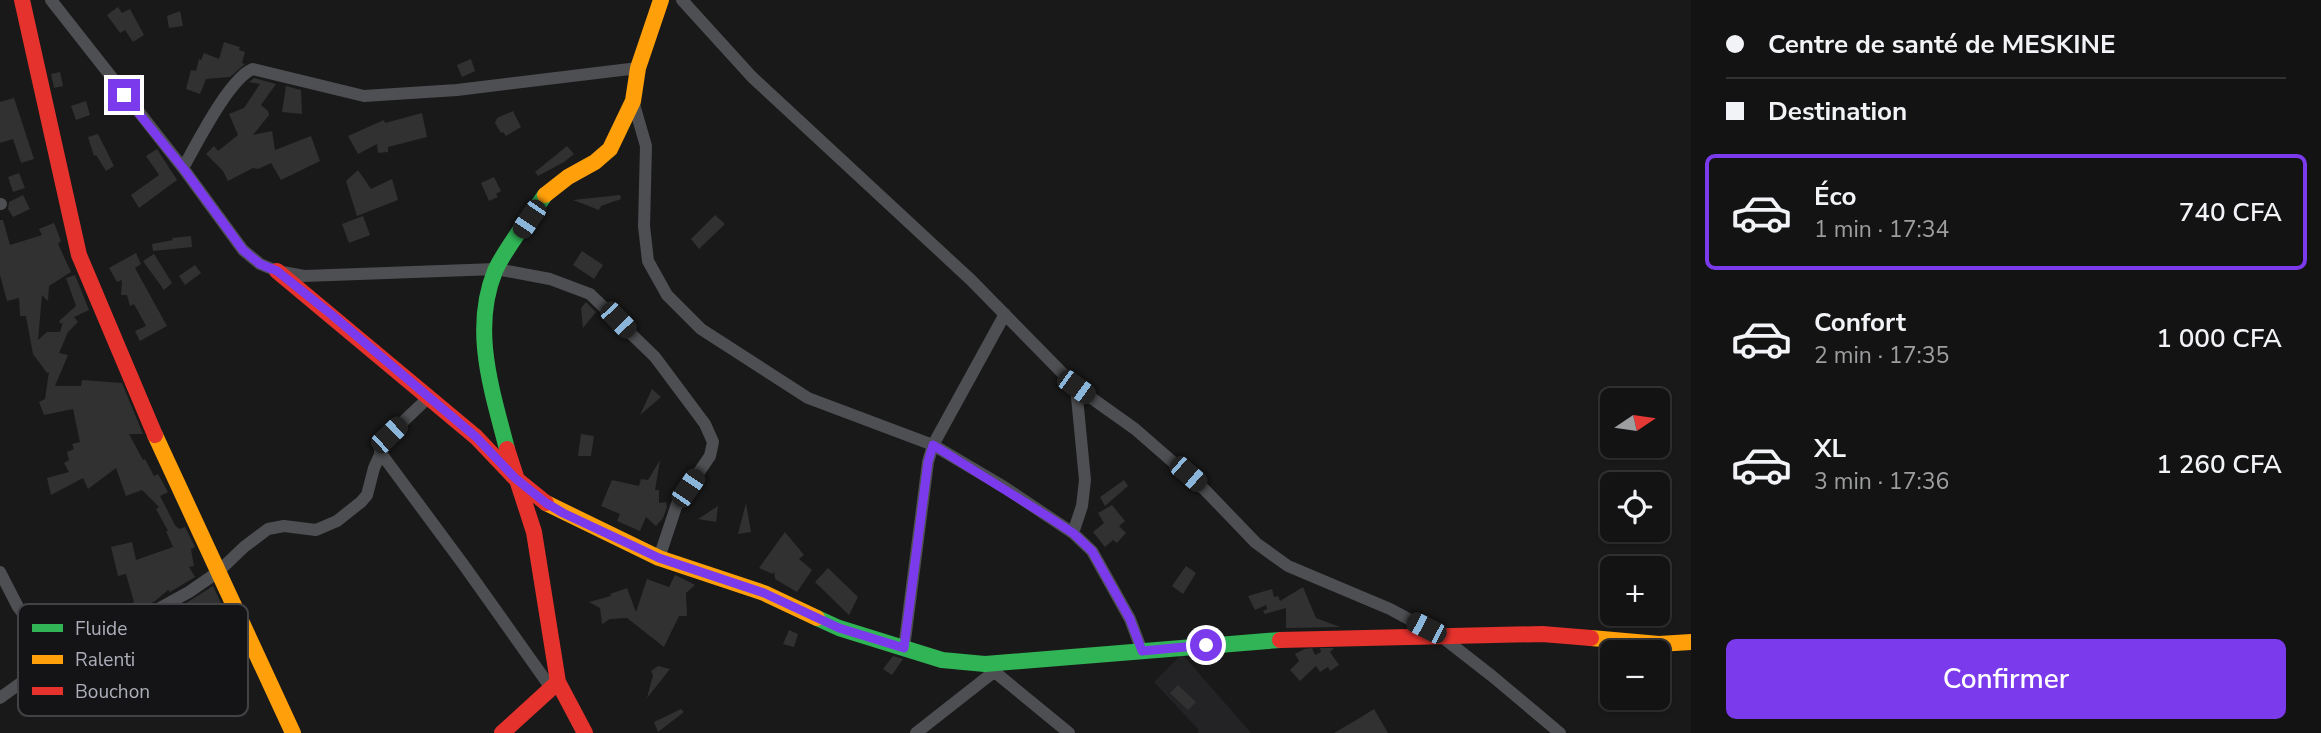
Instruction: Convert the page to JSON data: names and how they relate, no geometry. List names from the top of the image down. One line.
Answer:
{"legend":["Fluide","Ralenti","Bouchon"],"north":"right","page":{"banner":["Centre de santé de MESKINE","Destination"],"list":[{"name":"Éco","note":"1 min · 17:34","value":"740 CFA"},{"name":"Confort","note":"2 min · 17:35","value":"1 000 CFA"},{"name":"XL","note":"3 min · 17:36","value":"1 260 CFA"}],"map_buttons":["+","−"],"buttons":"Confirmer"}}
